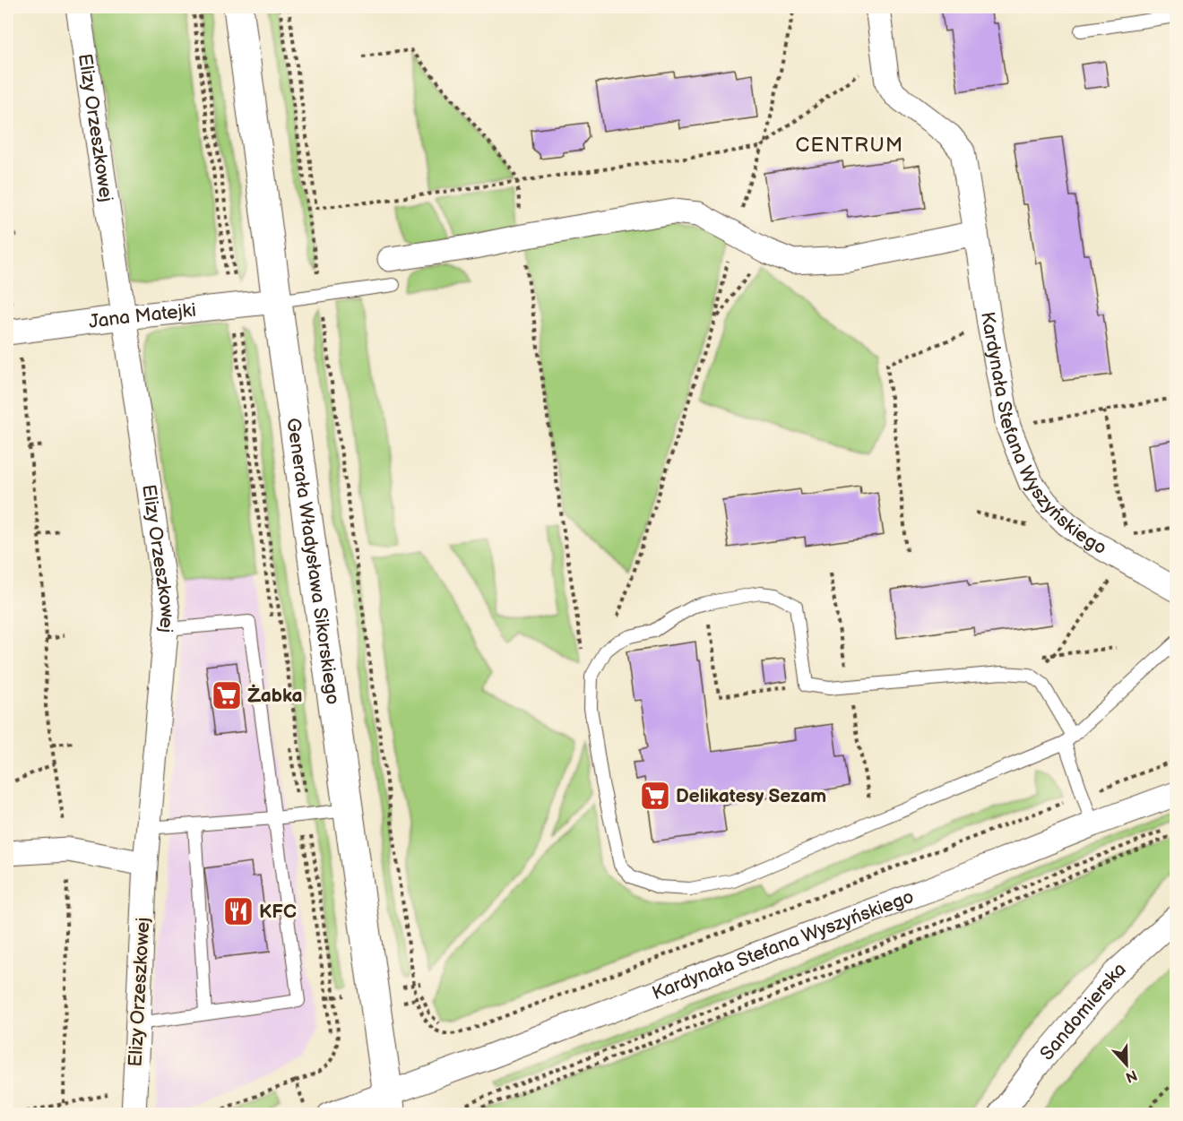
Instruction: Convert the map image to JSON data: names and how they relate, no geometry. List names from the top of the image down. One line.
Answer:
{"streets":{"street":["Elizy Orzeszkowej","Jana Matejki","Kardynała Stefana Wyszyńskiego","Generała Władysława Sikorskiego","Sandomierska"]},"crossings":[["Elizy Orzeszkowej","Jana Matejki"],["Jana Matejki","Generała Władysława Sikorskiego"],["Kardynała Stefana Wyszyńskiego","Generała Władysława Sikorskiego"]],"districts":["CENTRUM"],"places":{"supermarket":["Żabka","Delikatesy Sezam"],"restaurant":["KFC"]},"north":"bottom"}
